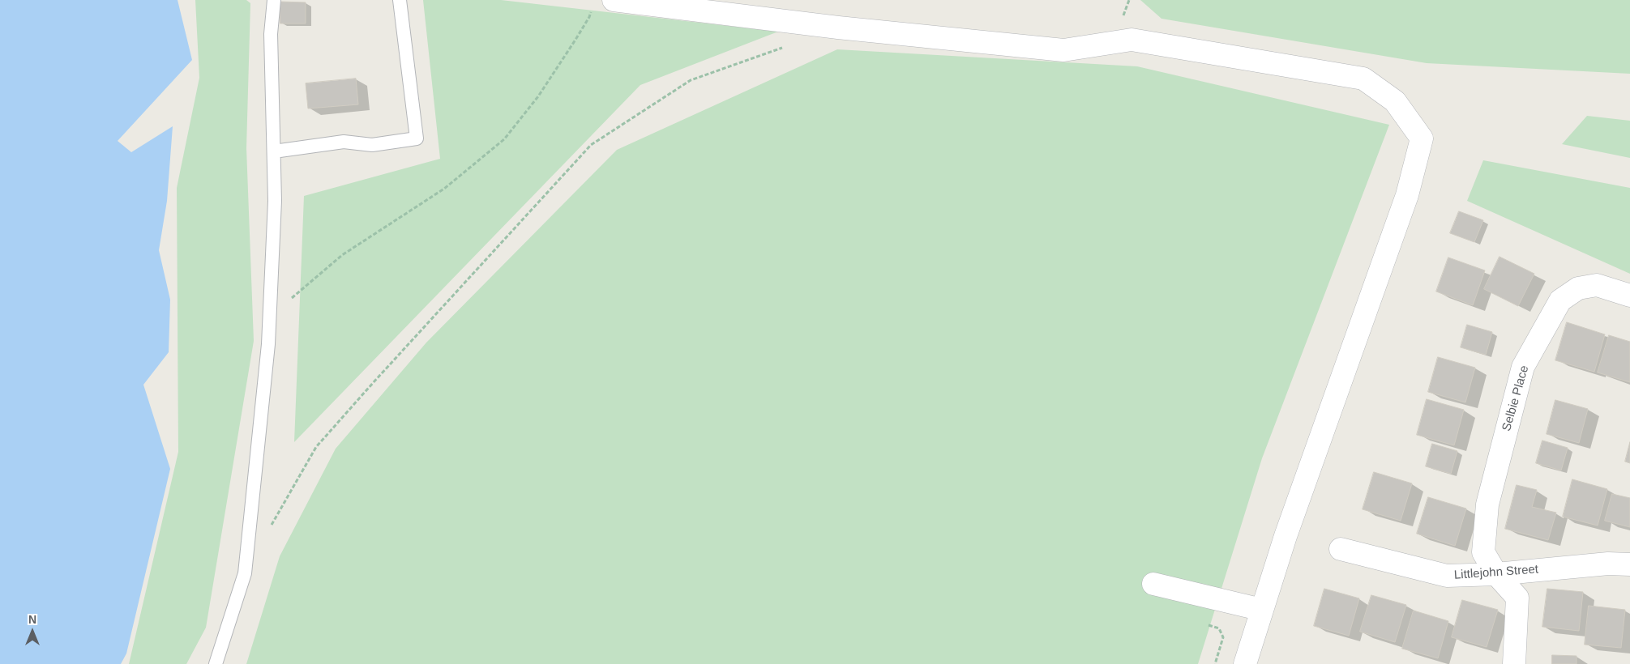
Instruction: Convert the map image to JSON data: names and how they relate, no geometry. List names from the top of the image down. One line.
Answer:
{"streets":{"street":["Selbie Place","Littlejohn Street"]},"crossings":[["Selbie Place","Littlejohn Street"]],"north":"top"}
